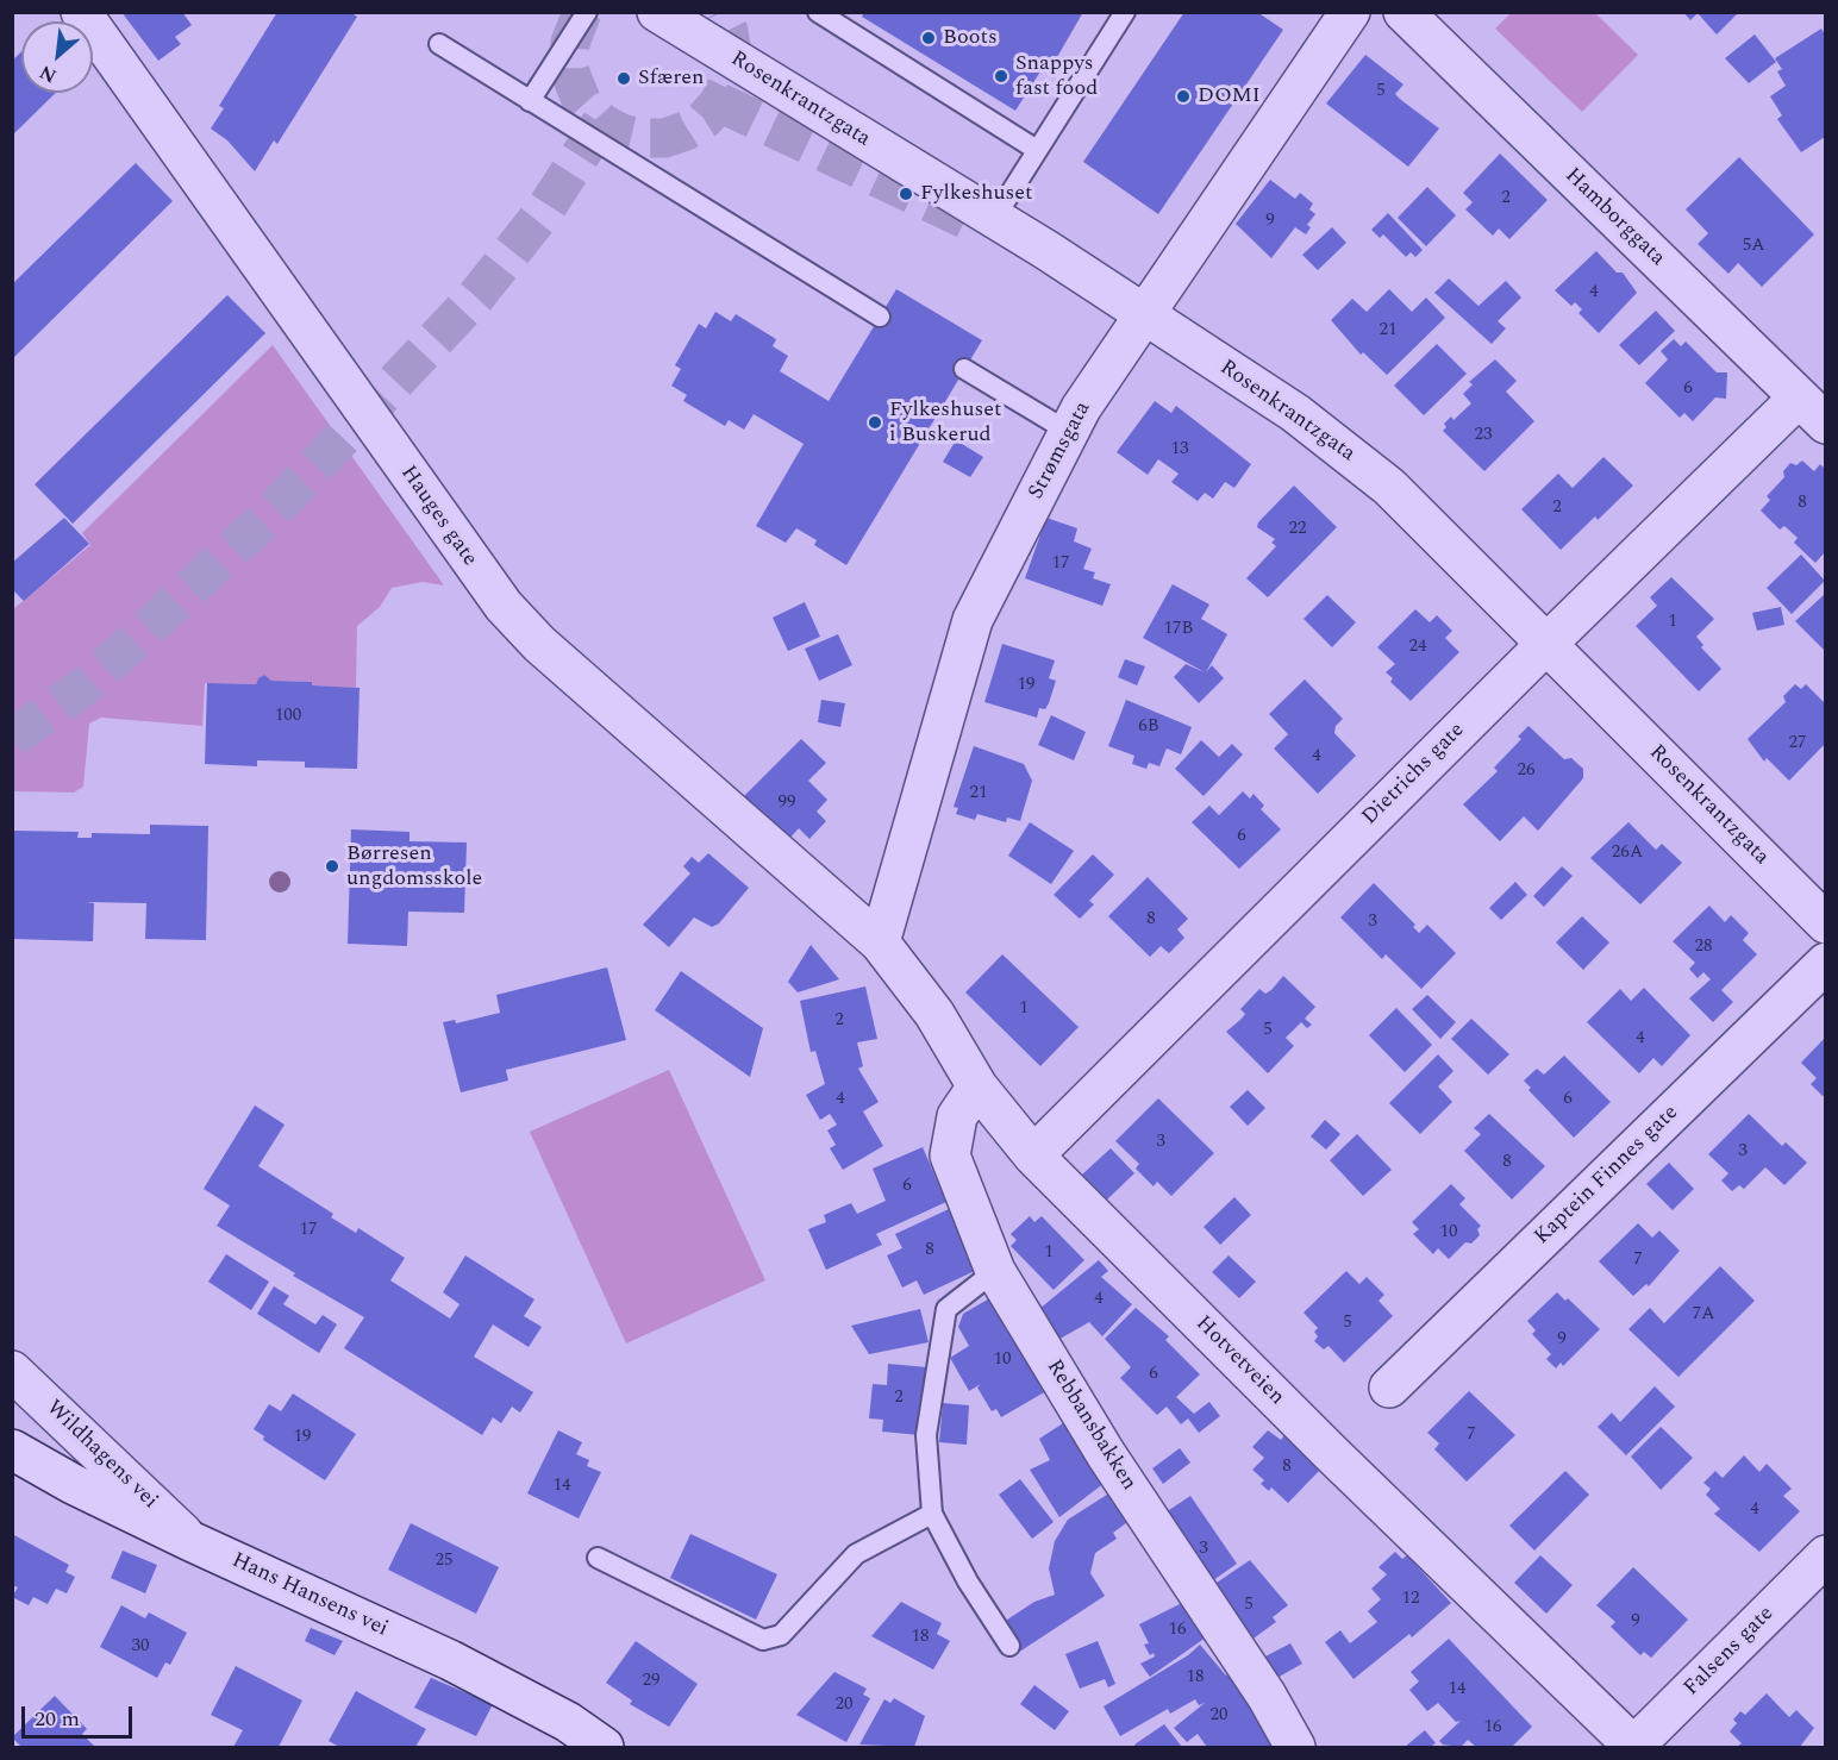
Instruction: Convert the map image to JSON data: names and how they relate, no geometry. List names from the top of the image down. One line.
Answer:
{"streets":{"street":["Rosenkrantzgata","Hamborggata","Strømsgata","Hauges gate","Dietrichs gate","Kaptein Finnes gate","Hotvetveien","Rebbansbakken","Wildhagens vei","Hans Hansens vei","Falsens gate"]},"crossings":[["Rosenkrantzgata","Strømsgata"],["Rosenkrantzgata","Dietrichs gate"],["Hamborggata","Dietrichs gate"],["Strømsgata","Hauges gate"],["Strømsgata","Hotvetveien"],["Hauges gate","Hotvetveien"],["Dietrichs gate","Hotvetveien"],["Hotvetveien","Rebbansbakken"],["Hotvetveien","Falsens gate"],["Wildhagens vei","Hans Hansens vei"]],"places":["Boots","Snappys fast food","Sfæren","DOMI","Fylkeshuset","Fylkeshuset i Buskerud","Børresen ungdomsskole"],"house_numbers":["5","2","9","5A","4","21","6","23","13","8","2","22","17","1","17B","24","19","100","6B","27","4","26","21","99","6","26A","8","3","28","1","2","5","4","4","6","3","3","8","6","17","10","8","1","7","4","7A","5","9","10","6","2","7","19","8","14","4","3","25","12","5","9","16","18","30","18","29","14","20","20","16"],"scale_bar":"20 m","north":"bottom left"}
